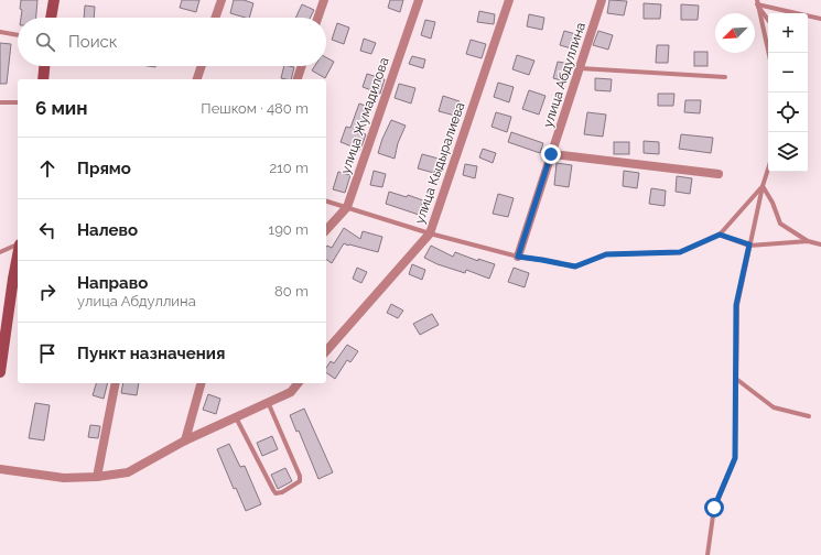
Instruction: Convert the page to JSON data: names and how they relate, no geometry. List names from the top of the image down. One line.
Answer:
{"streets":{"street":["улица Абдуллина","улица Жумадилова","улица Кыдыралиева"]},"north":"bottom left","page":{"map_buttons":["+","−"],"search":"Поиск","heading":["6 мин","Пешком · 480 m"],"list":[["Прямо","210 m"],["Налево","190 m"],["Направо","улица Абдуллина","80 m"],"Пункт назначения"]}}
